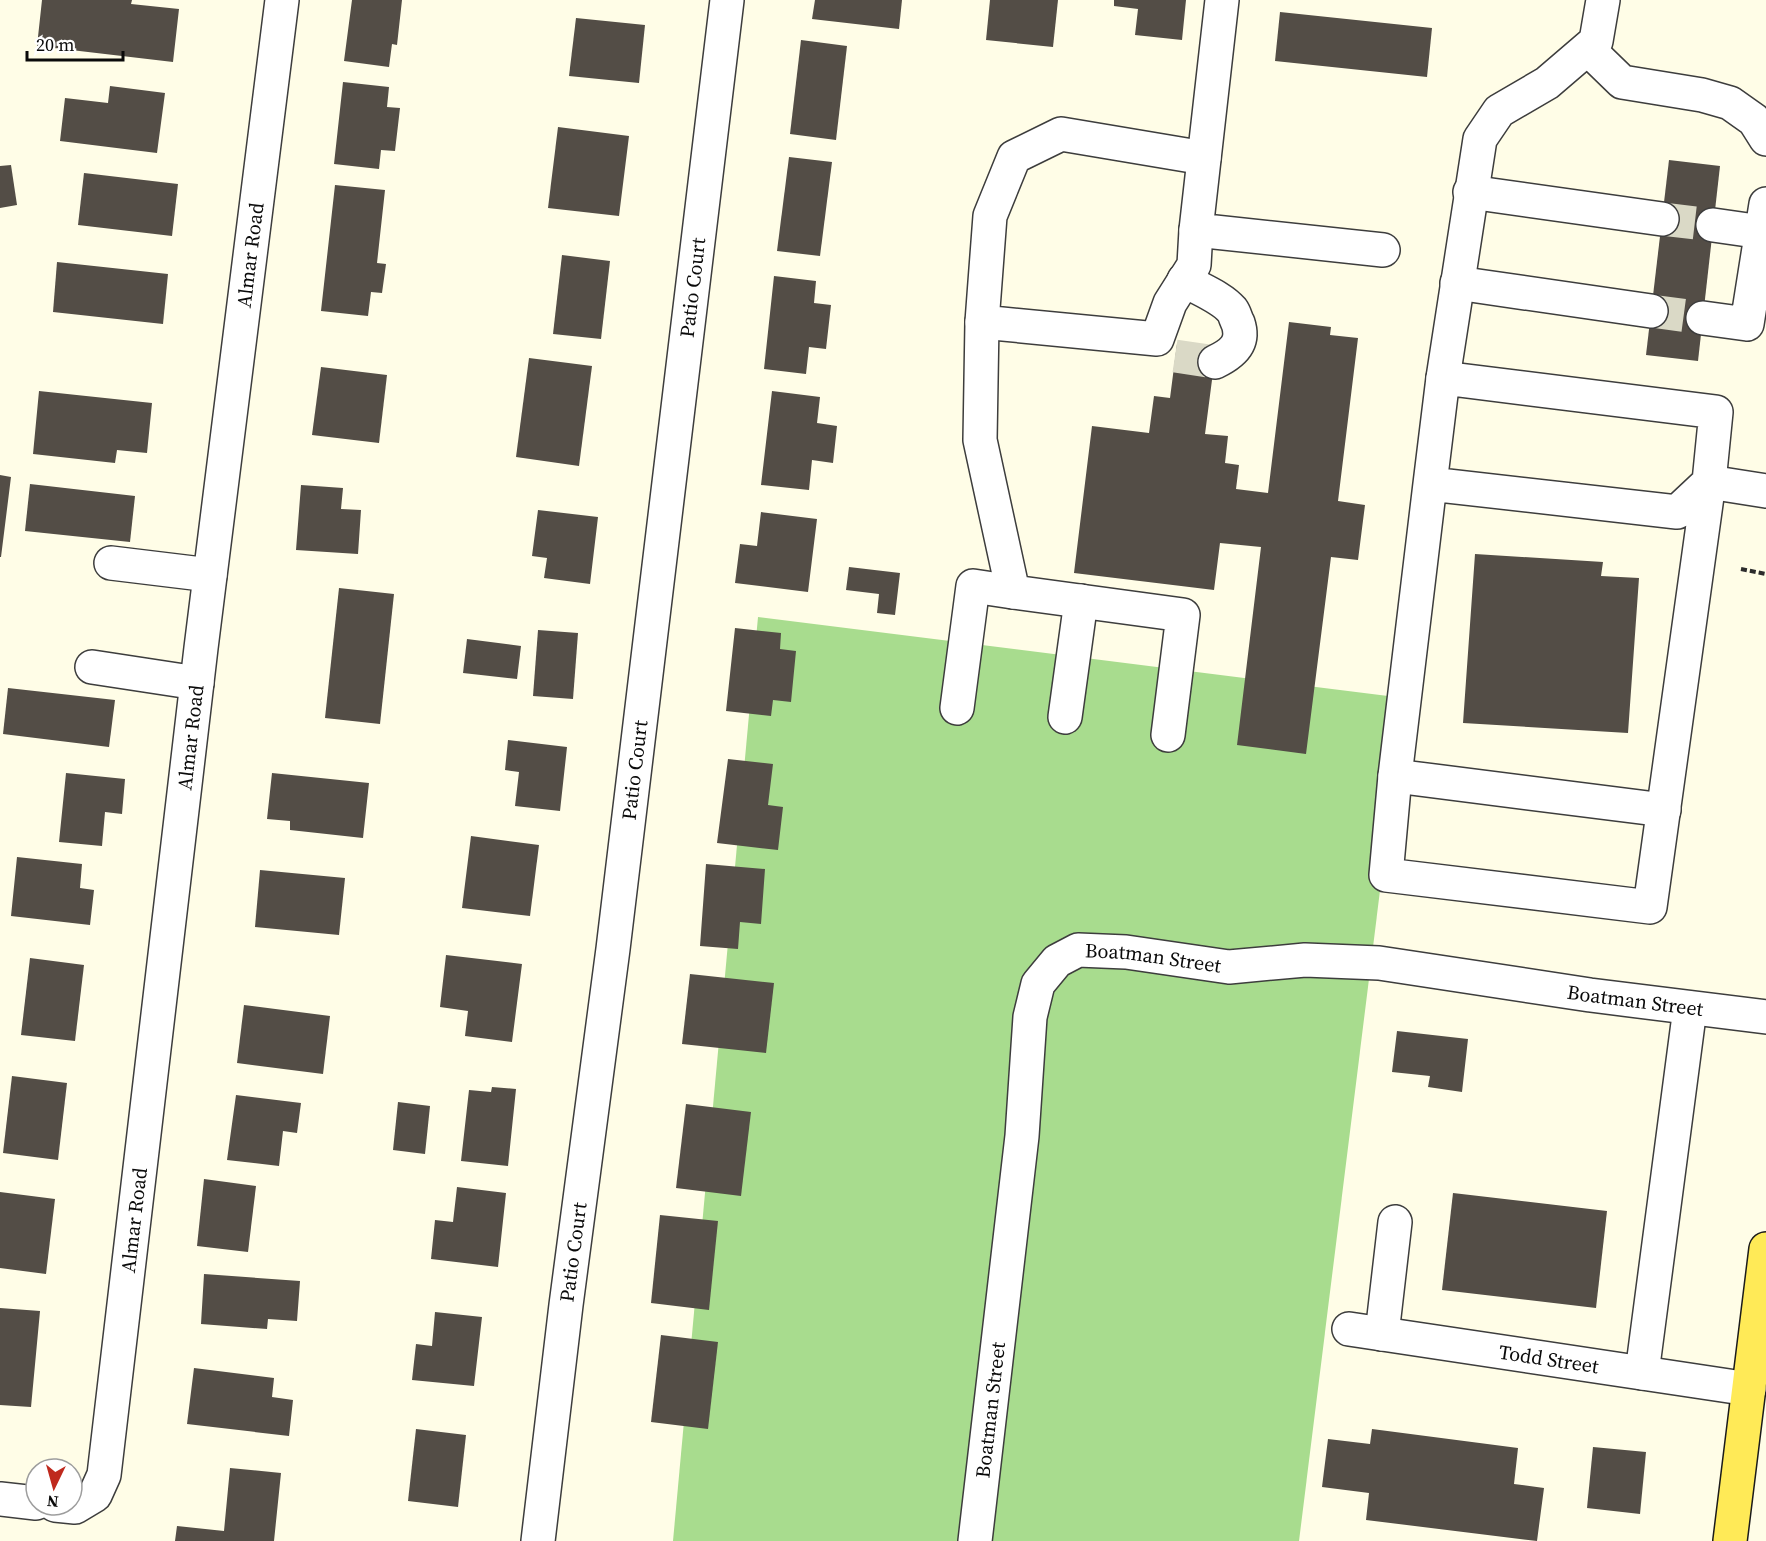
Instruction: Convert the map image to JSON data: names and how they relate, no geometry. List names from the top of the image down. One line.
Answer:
{"streets":{"street":["Almar Road","Patio Court","Boatman Street","Todd Street"]},"scale_bar":"20 m","north":"bottom"}
